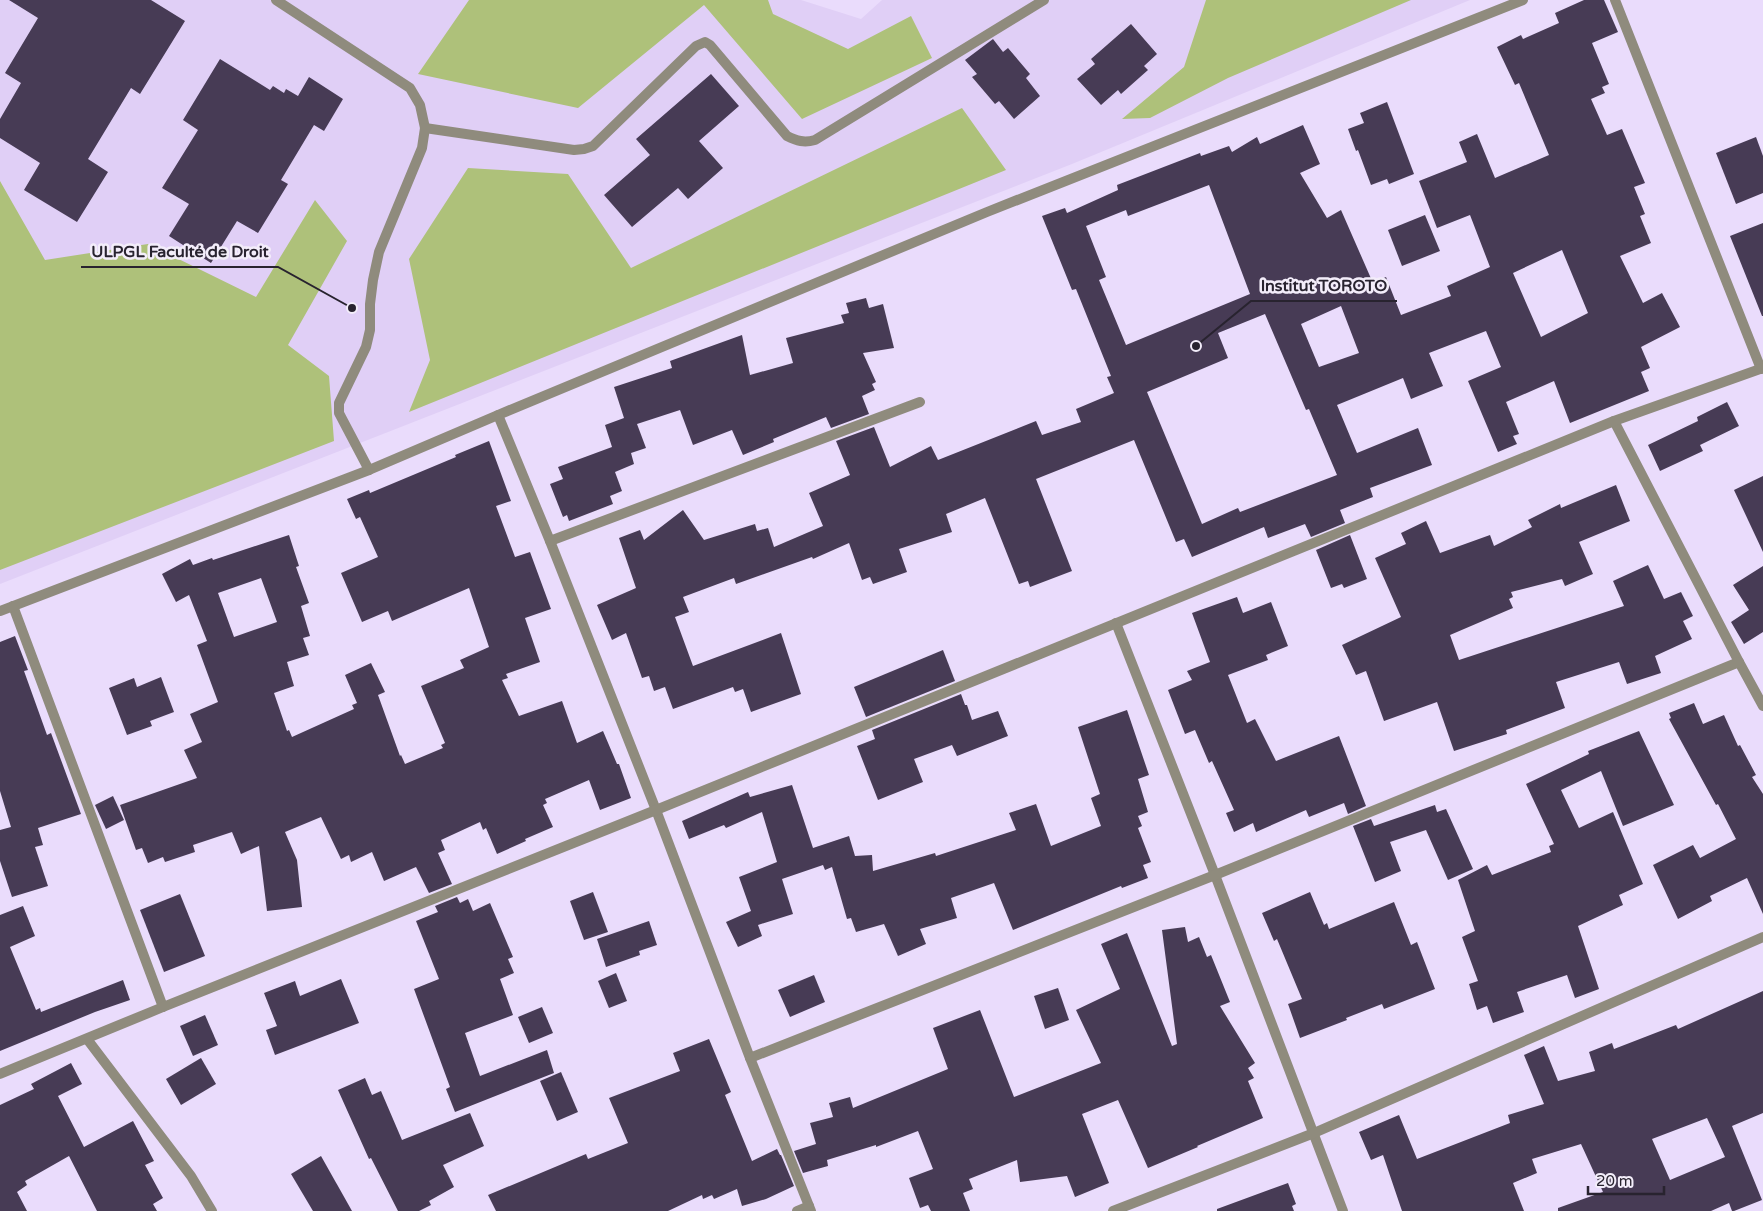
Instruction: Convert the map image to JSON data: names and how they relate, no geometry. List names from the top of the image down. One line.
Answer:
{"places":["ULPGL Faculté de Droit","Institut TOROTO"],"scale_bar":"20 m"}
